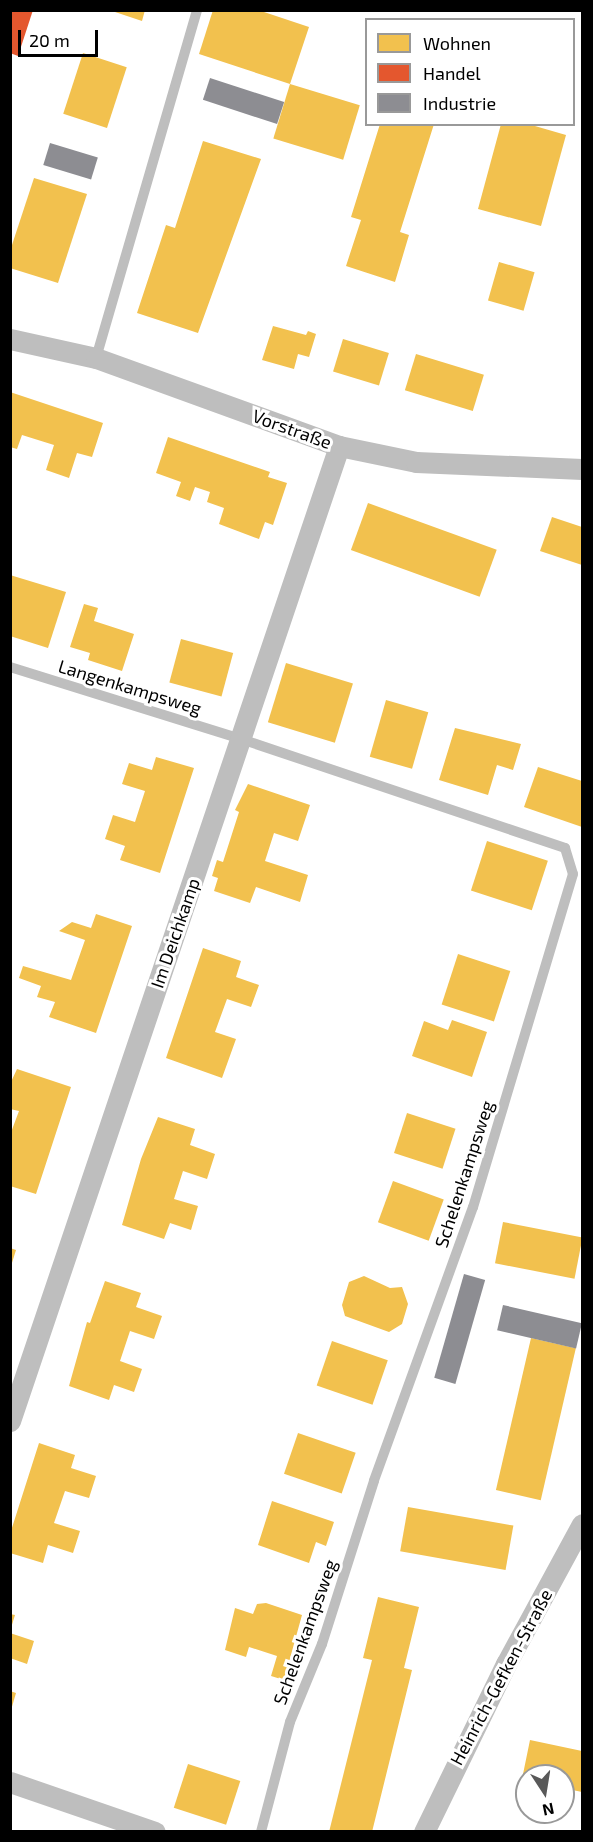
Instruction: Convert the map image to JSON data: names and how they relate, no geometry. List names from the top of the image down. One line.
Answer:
{"streets":{"street":["Vorstraße","Im Deichkamp","Heinrich-Gefken-Straße"],"lane":["Langenkampsweg","Schelenkampsweg"]},"crossings":[["Vorstraße","Im Deichkamp"],["Langenkampsweg","Im Deichkamp"],["Langenkampsweg","Schelenkampsweg"],["Im Deichkamp","Schelenkampsweg"]],"legend":["Wohnen","Handel","Industrie"],"scale_bar":"20 m","north":"bottom"}
